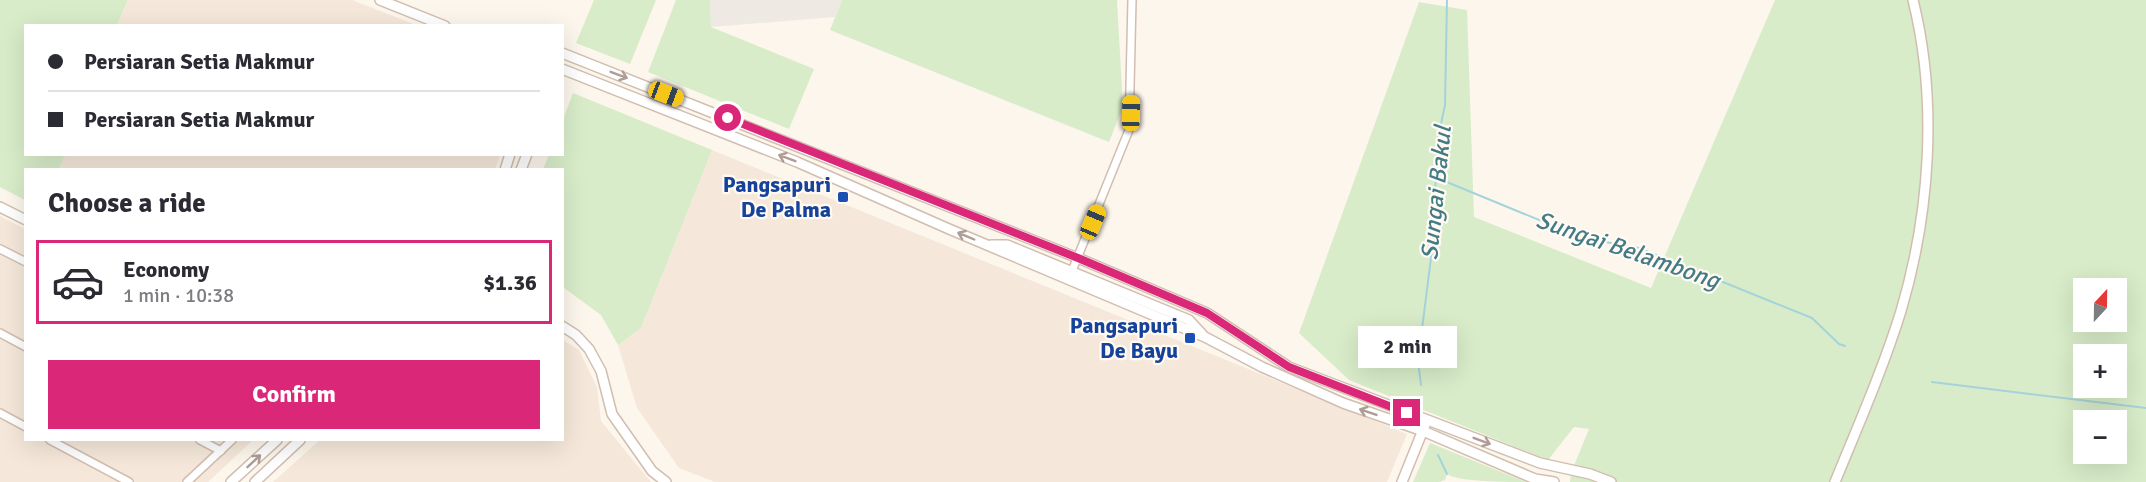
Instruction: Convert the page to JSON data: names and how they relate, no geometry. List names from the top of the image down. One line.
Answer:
{"water":["Sungai Bakul","Sungai Belambong"],"places":{"transit":["Pangsapuri De Palma","Pangsapuri De Bayu"]},"north":"top","page":{"banner":["Persiaran Setia Makmur","Persiaran Setia Makmur"],"heading":"Choose a ride","list":[{"name":"Economy","note":"1 min · 10:38","value":"$1.36"}],"map_buttons":["+","−"],"bubble":"2 min","buttons":"Confirm"}}
